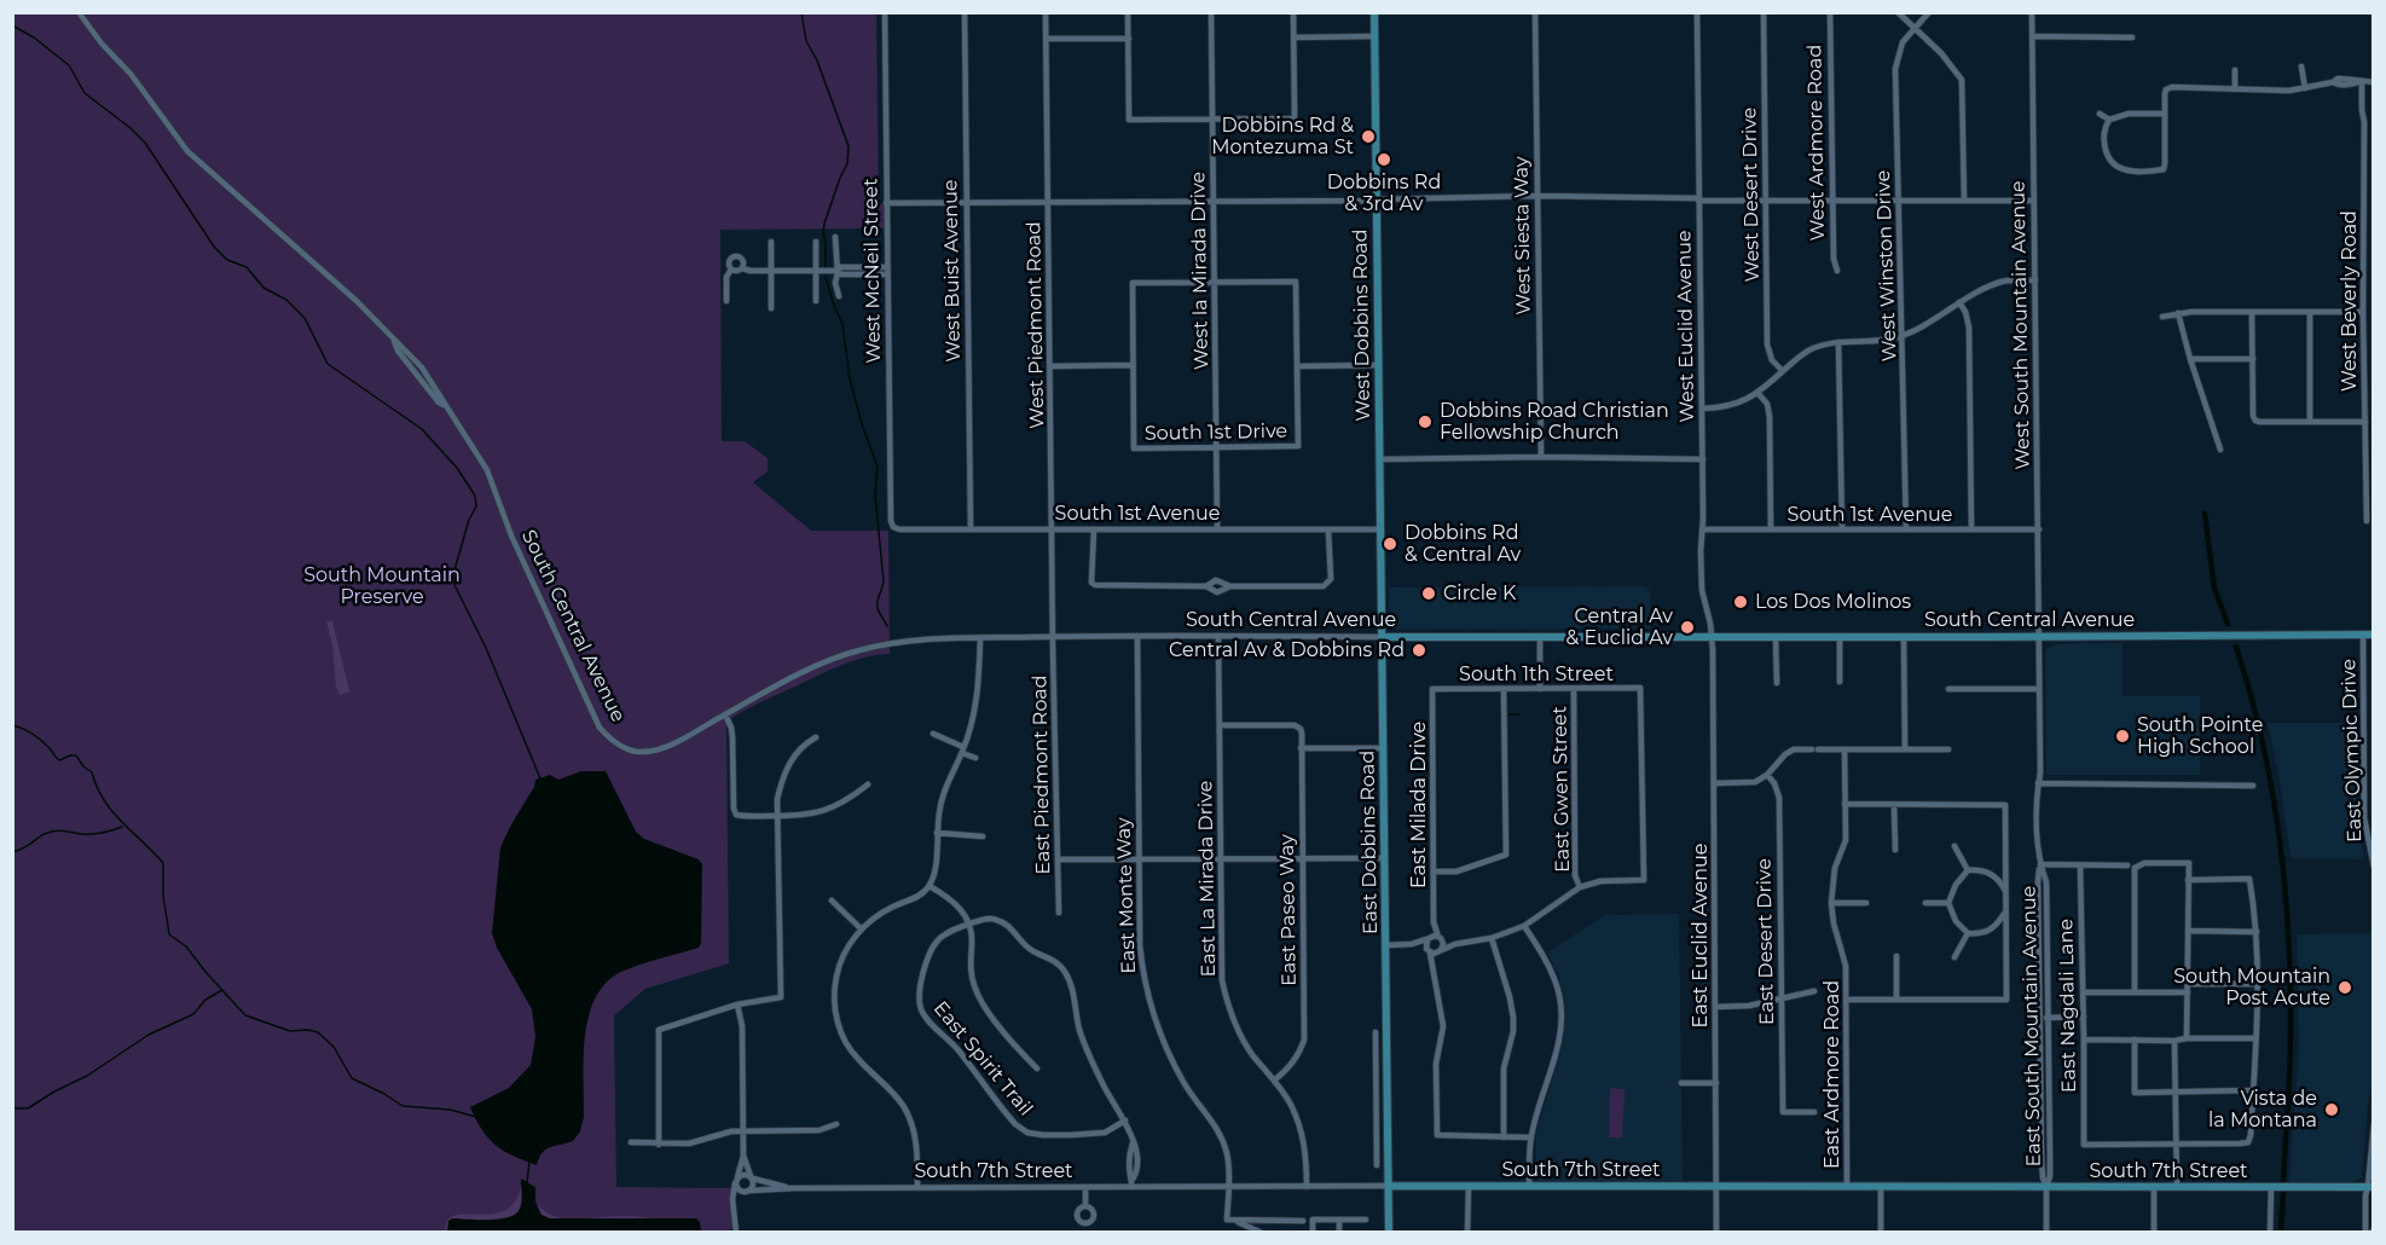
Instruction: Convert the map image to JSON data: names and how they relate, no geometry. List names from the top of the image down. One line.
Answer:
{"streets":{"main road":["West Dobbins Road","South Central Avenue","East Dobbins Road","South 7th Street"],"street":["West Ardmore Road","West Desert Drive","West Siesta Way","West Winston Drive","West McNeil Street","West Buist Avenue","West la Mirada Drive","West Beverly Road","West Piedmont Road","West South Mountain Avenue","West Euclid Avenue","South 1st Drive","South 1st Avenue","South 1th Street","East Olympic Drive","East Piedmont Road","East Gwen Street","East Milada Drive","East La Mirada Drive","East Monte Way","East Paseo Way","East Euclid Avenue","East Desert Drive","East Nagdali Lane","East South Mountain Avenue","East Spirit Trail","East Ardmore Road"]},"crossings":[["West Winston Drive","South 1st Avenue"],["West McNeil Street","South 1st Avenue"],["West Buist Avenue","South 1st Avenue"],["West la Mirada Drive","South 1st Drive"],["West la Mirada Drive","South 1st Avenue"],["West Piedmont Road","South 1st Avenue"],["West Piedmont Road","South Central Avenue"],["West Piedmont Road","East Piedmont Road"],["West Dobbins Road","South 1st Avenue"],["West Dobbins Road","South Central Avenue"],["West Dobbins Road","East Dobbins Road"],["West South Mountain Avenue","South 1st Avenue"],["West South Mountain Avenue","South Central Avenue"],["West South Mountain Avenue","East South Mountain Avenue"],["West Euclid Avenue","South 1st Avenue"],["West Euclid Avenue","South Central Avenue"],["West Euclid Avenue","East Euclid Avenue"],["South Central Avenue","East Olympic Drive"],["South Central Avenue","East Piedmont Road"],["South Central Avenue","East Dobbins Road"],["South Central Avenue","East La Mirada Drive"],["South Central Avenue","East Monte Way"],["South Central Avenue","East Euclid Avenue"],["South Central Avenue","East South Mountain Avenue"],["South 1th Street","East Gwen Street"],["South 1th Street","East Milada Drive"],["East Dobbins Road","South 7th Street"],["East La Mirada Drive","East Paseo Way"],["East La Mirada Drive","South 7th Street"],["East Monte Way","South 7th Street"],["East Euclid Avenue","South 7th Street"],["East South Mountain Avenue","South 7th Street"],["East Ardmore Road","South 7th Street"]],"parks":["South Mountain Preserve"],"places":["Dobbins Rd & Montezuma St","Dobbins Rd & 3rd Av","Dobbins Road Christian Fellowship Church","Dobbins Rd & Central Av","Circle K","Los Dos Molinos","Central Av & Euclid Av","Central Av & Dobbins Rd","South Pointe High School","South Mountain Post Acute","Vista de la Montana"]}
